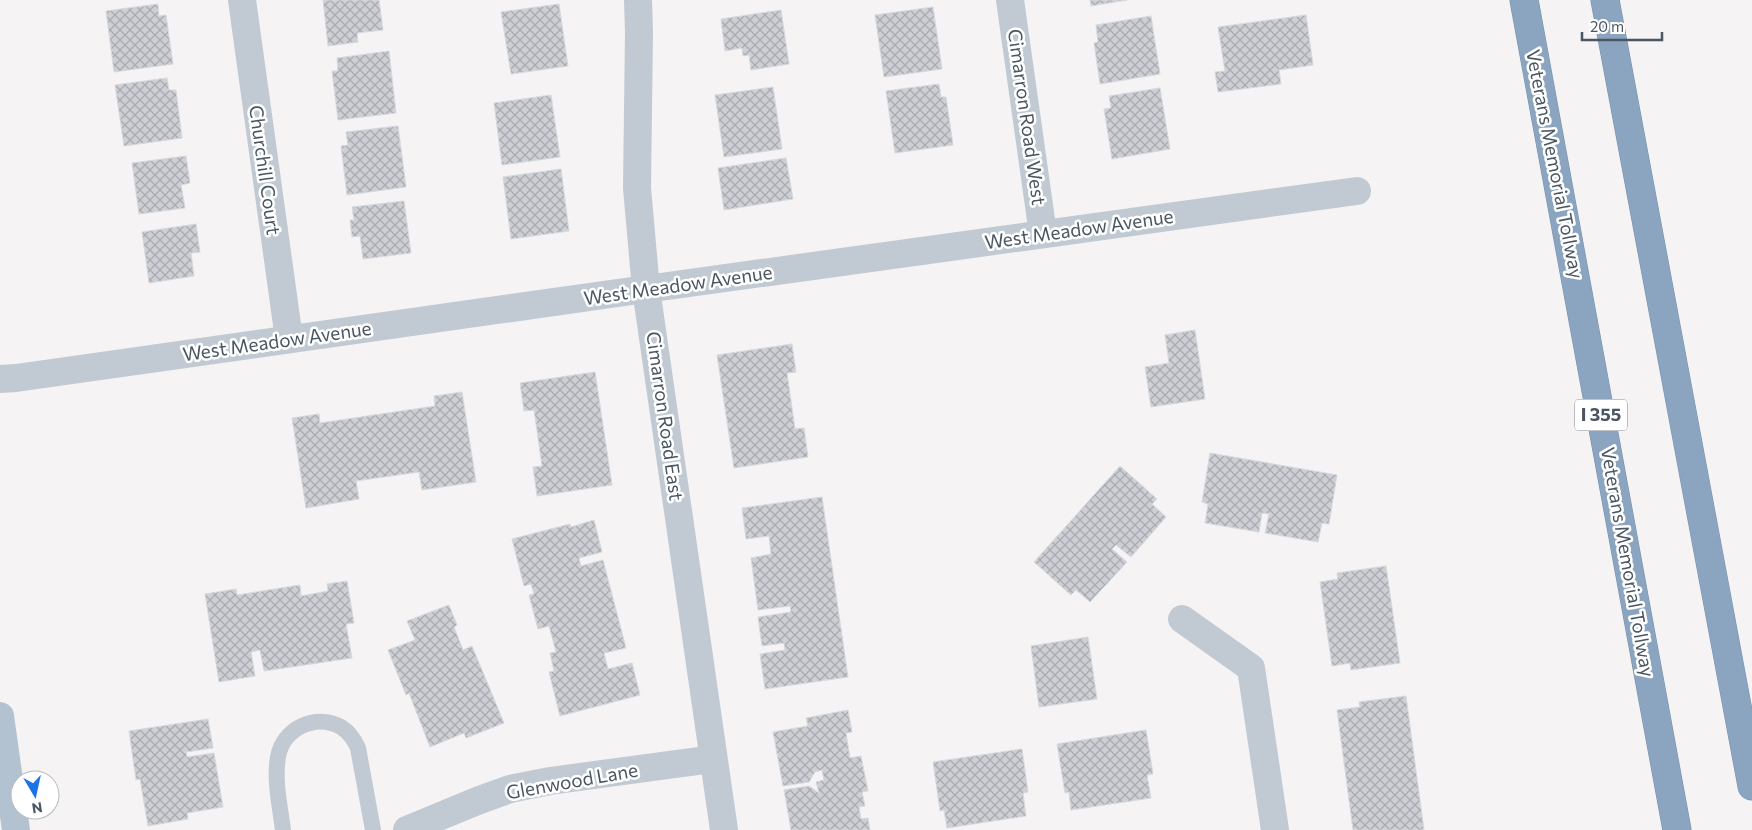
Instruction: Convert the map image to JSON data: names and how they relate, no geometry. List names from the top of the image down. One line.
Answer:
{"streets":{"highway":["Veterans Memorial Tollway","I 355"],"street":["Cimarron Road West","Churchill Court","West Meadow Avenue","Cimarron Road East","Glenwood Lane"]},"crossings":[["Cimarron Road West","West Meadow Avenue"],["Churchill Court","West Meadow Avenue"],["West Meadow Avenue","Cimarron Road East"],["Cimarron Road East","Glenwood Lane"]],"scale_bar":"20 m","north":"bottom"}
